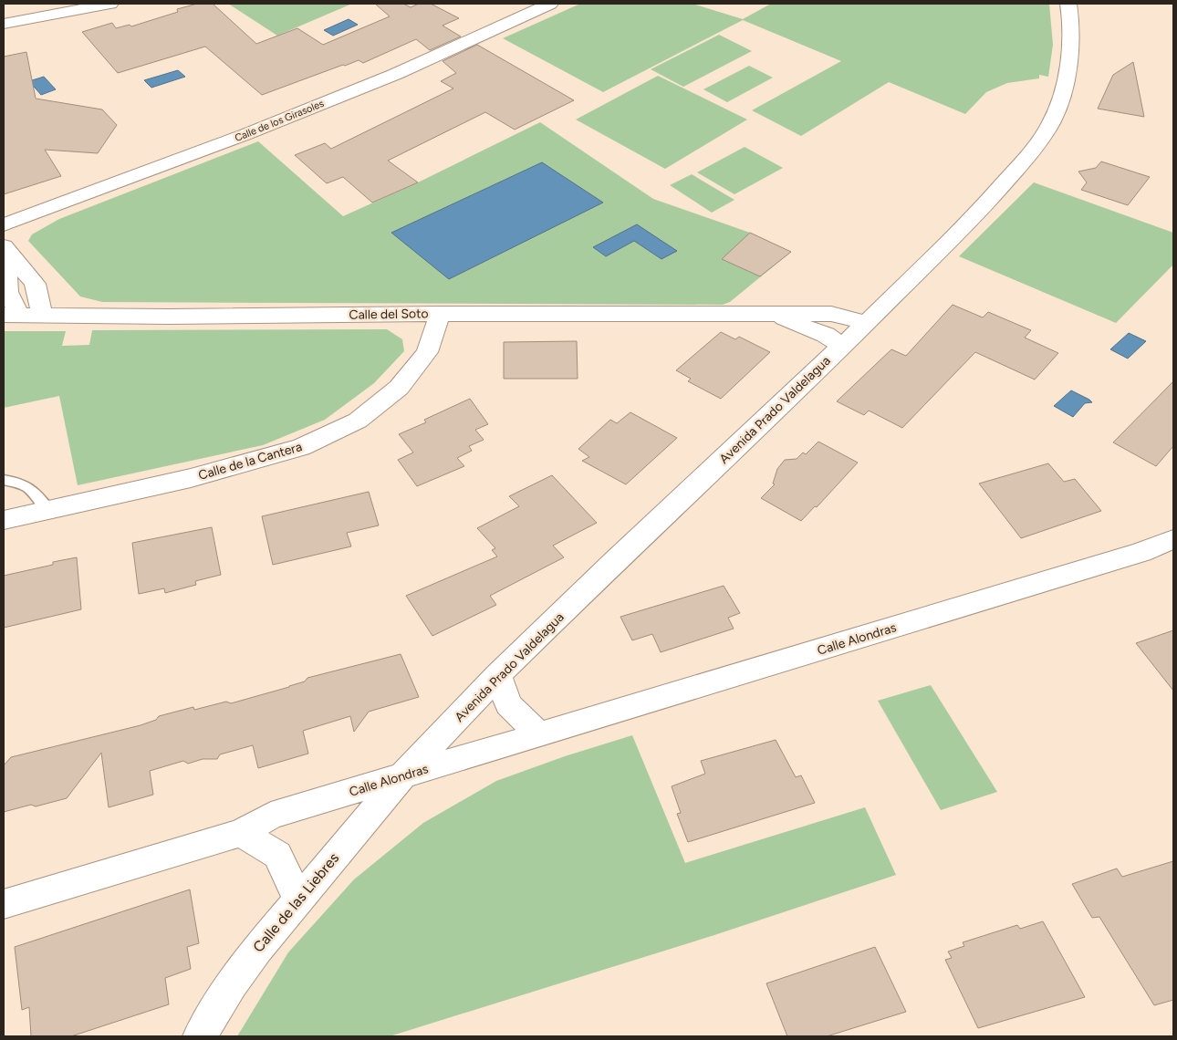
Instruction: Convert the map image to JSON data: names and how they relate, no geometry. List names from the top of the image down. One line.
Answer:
{"streets":{"street":["Calle de los Girasoles","Calle del Soto","Avenida Prado Valdelagua","Calle de la Cantera","Calle Alondras","Calle de las Liebres"]},"crossings":[["Calle del Soto","Avenida Prado Valdelagua"],["Calle del Soto","Calle de la Cantera"],["Avenida Prado Valdelagua","Calle Alondras"],["Avenida Prado Valdelagua","Calle de las Liebres"],["Calle Alondras","Calle de las Liebres"]]}
